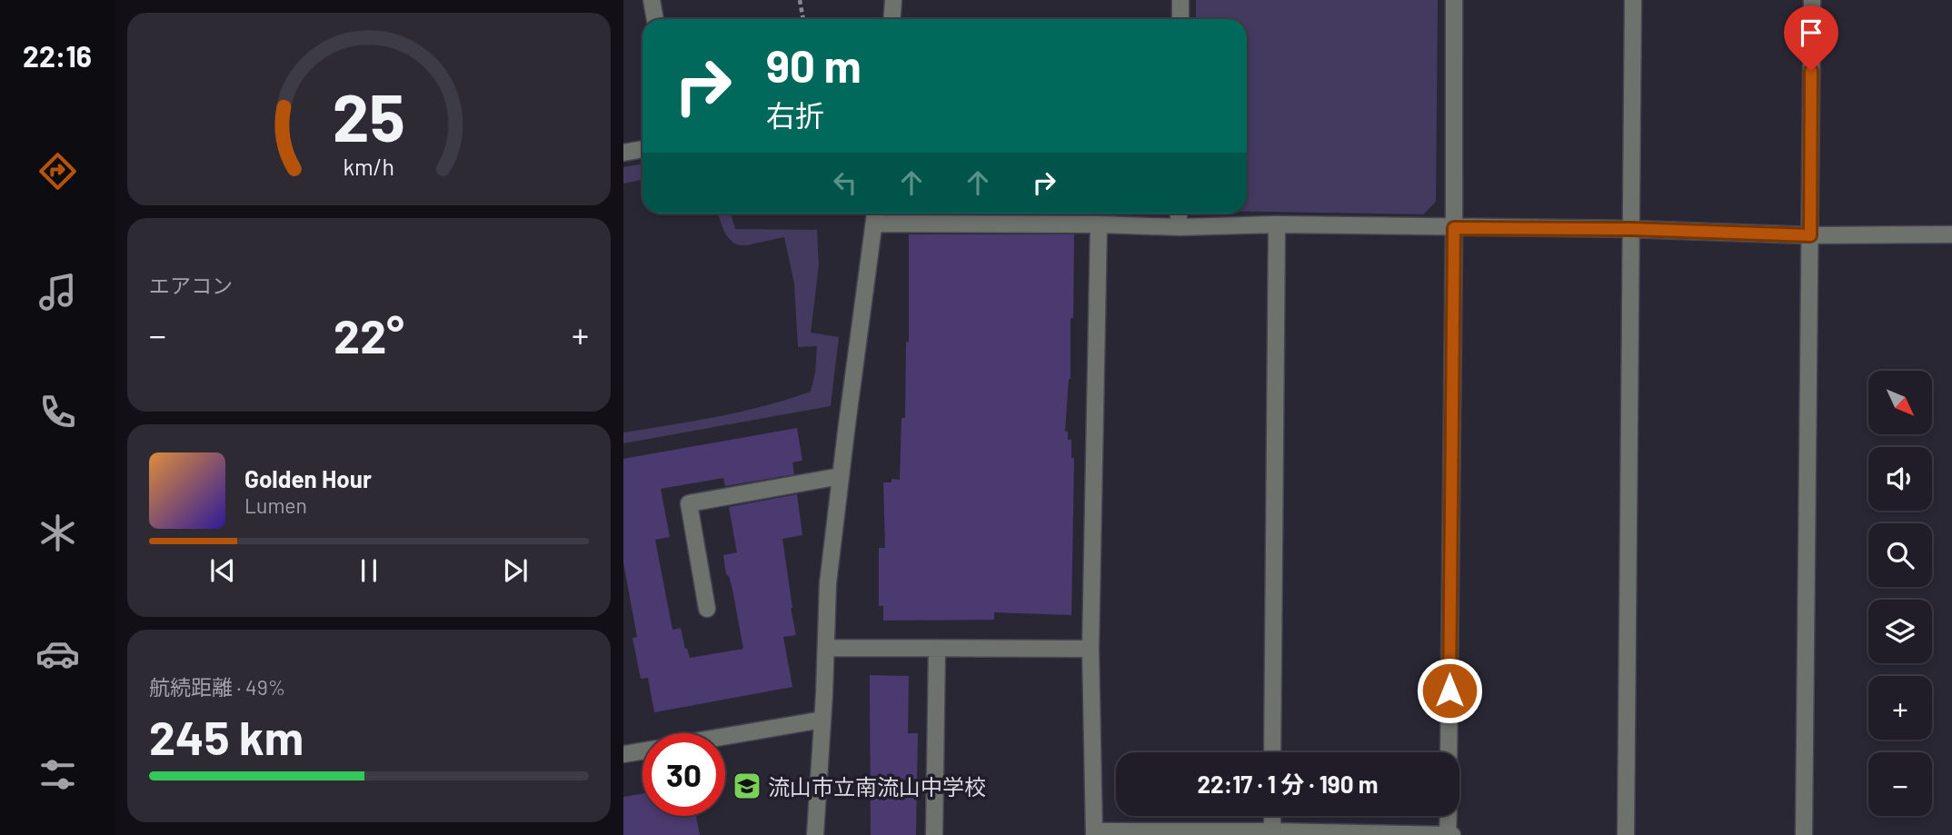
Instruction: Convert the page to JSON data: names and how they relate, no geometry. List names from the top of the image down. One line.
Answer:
{"places":{"school or university":["流山市立南流山中学校"]},"north":"bottom right","page":{"tabs":"22:16","turn":["90 m","右折"],"tile":["エアコン",["航続距離 · 49%","245 km"]],"heat":["−","22°","+"],"map_buttons":["+","−"],"song":["Golden Hour","Lumen"],"limit":"30","trip":"22:17 · 1 分 · 190 m","gauge":["25","km/h"]}}
